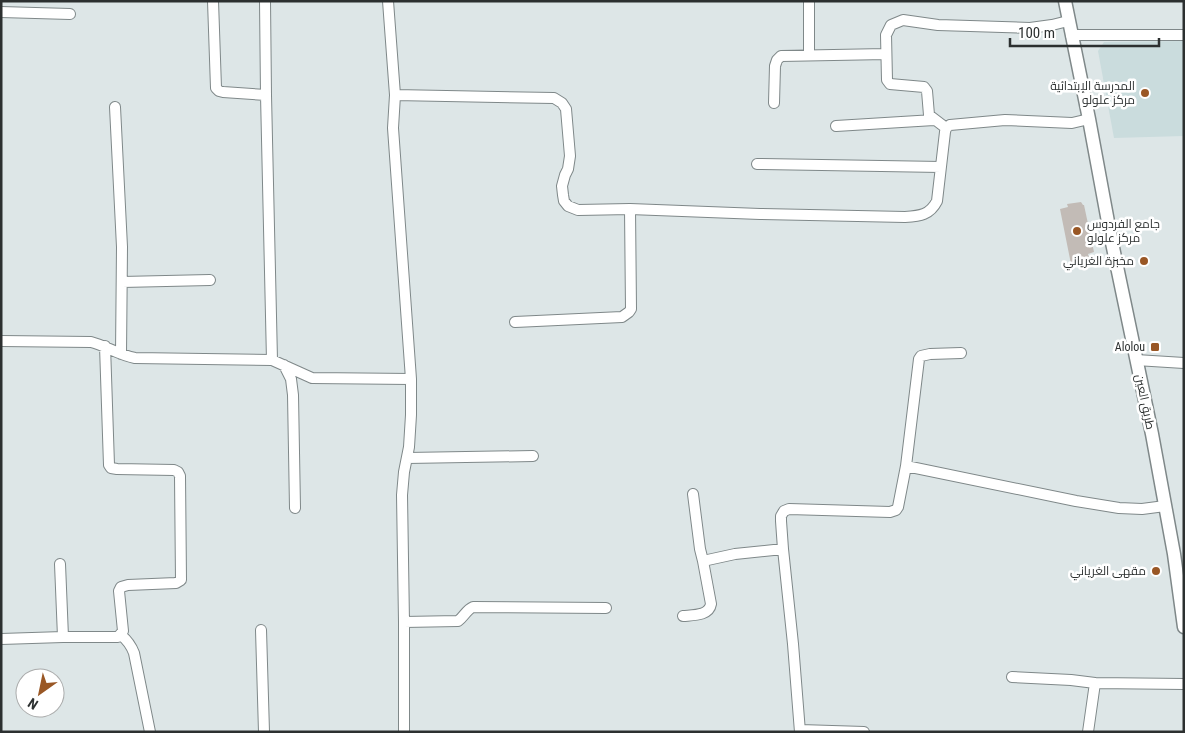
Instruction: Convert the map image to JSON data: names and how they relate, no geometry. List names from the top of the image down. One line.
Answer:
{"streets":{"main road":["طريق العين"]},"places":{"other":["المدرسة الإبتدائية مركز علولو","جامع الفردوس مركز علولو","مخبزة الغرياني","مقهى الغرياني"],"transit":["Alolou"]},"scale_bar":"100 m","north":"bottom left"}
